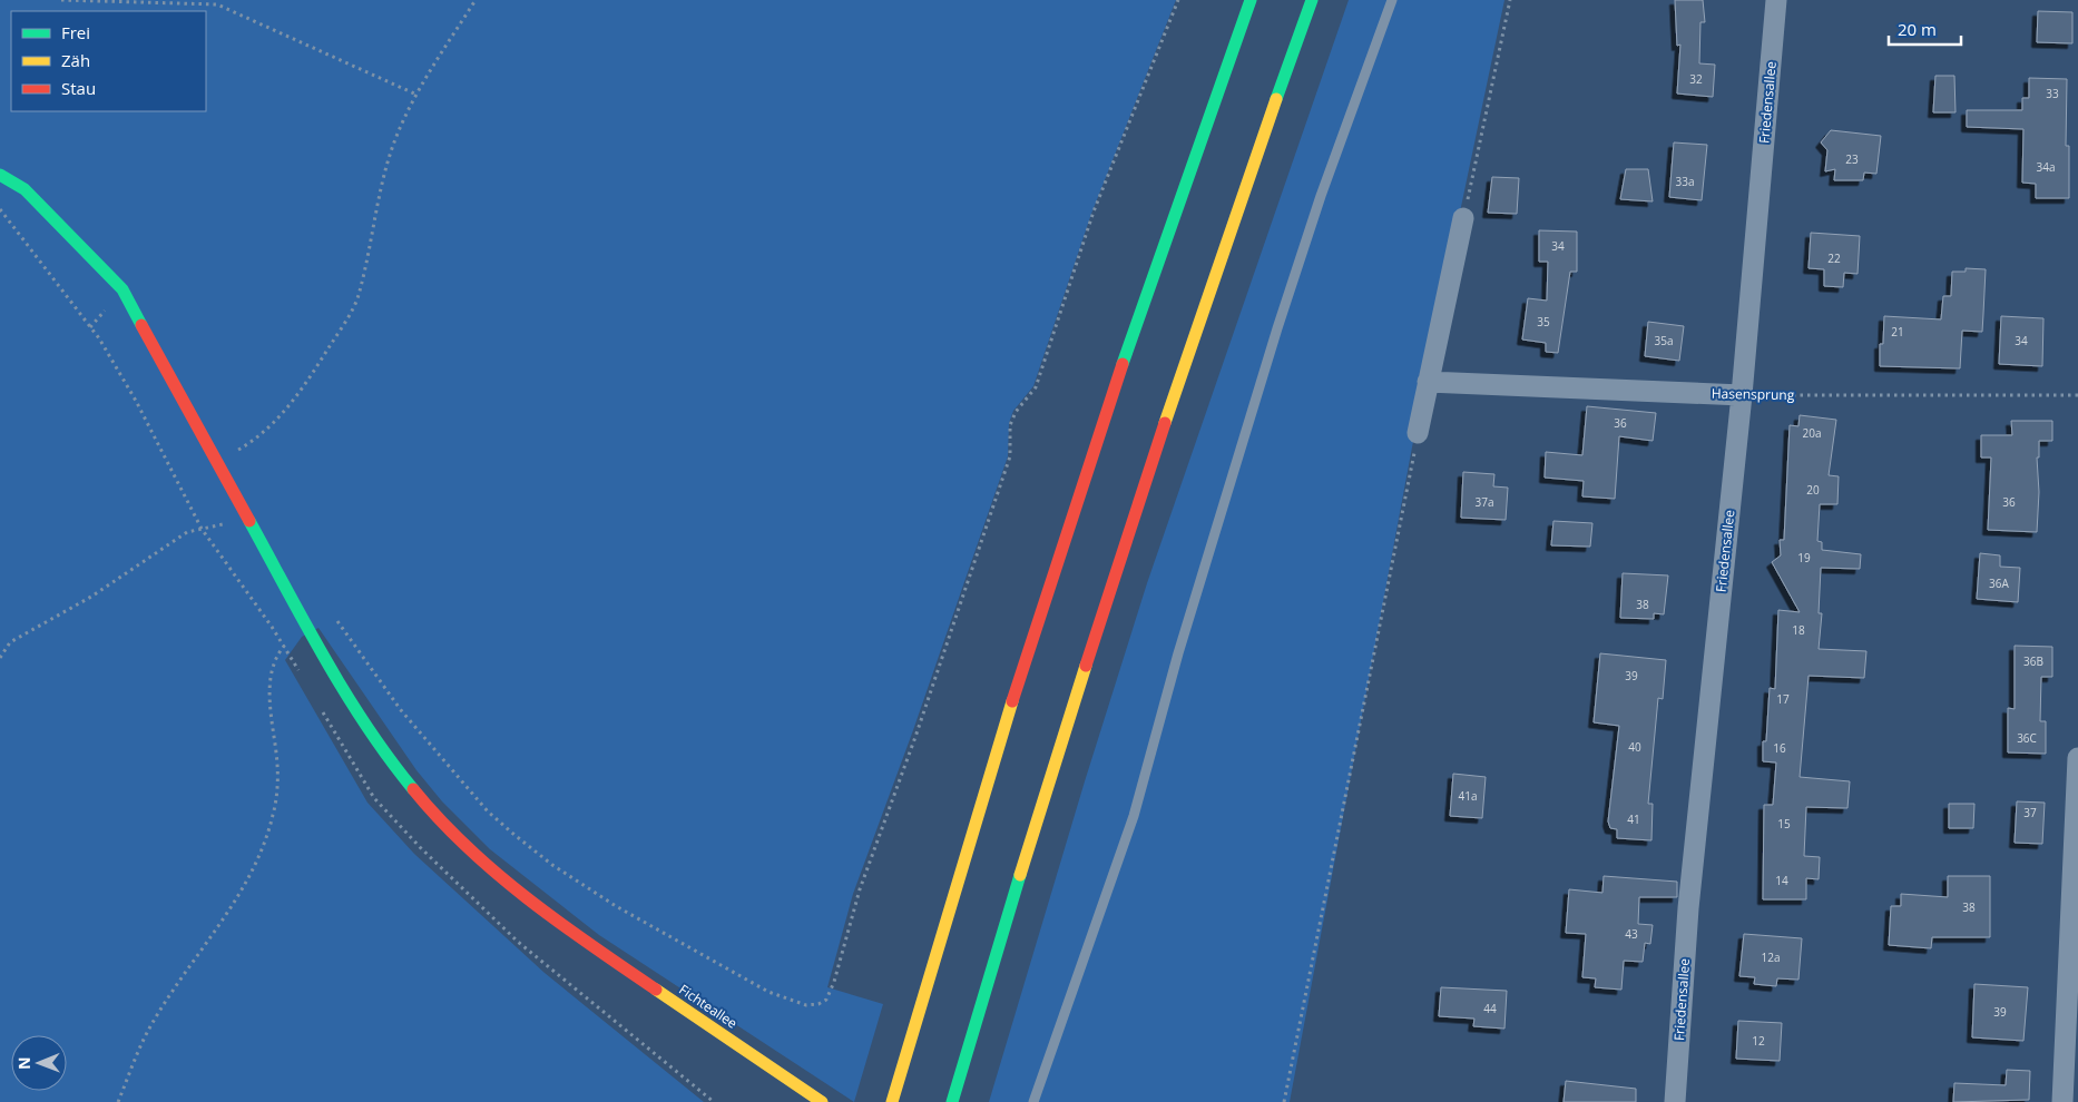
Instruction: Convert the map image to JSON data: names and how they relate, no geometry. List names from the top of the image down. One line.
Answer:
{"streets":{"main road":["Fichteallee"],"street":["Friedensallee","Hasensprung"]},"crossings":[["Friedensallee","Hasensprung"]],"house_numbers":["32","33","23","34a","33a","34","22","35","21","35a","34","36","20a","20","37a","36","19","36A","38","18","36B","39","17","36C","40","16","41a","37","41","15","14","38","43","12a","44","39","12"],"legend":["Frei","Zäh","Stau"],"scale_bar":"20 m","north":"left"}
